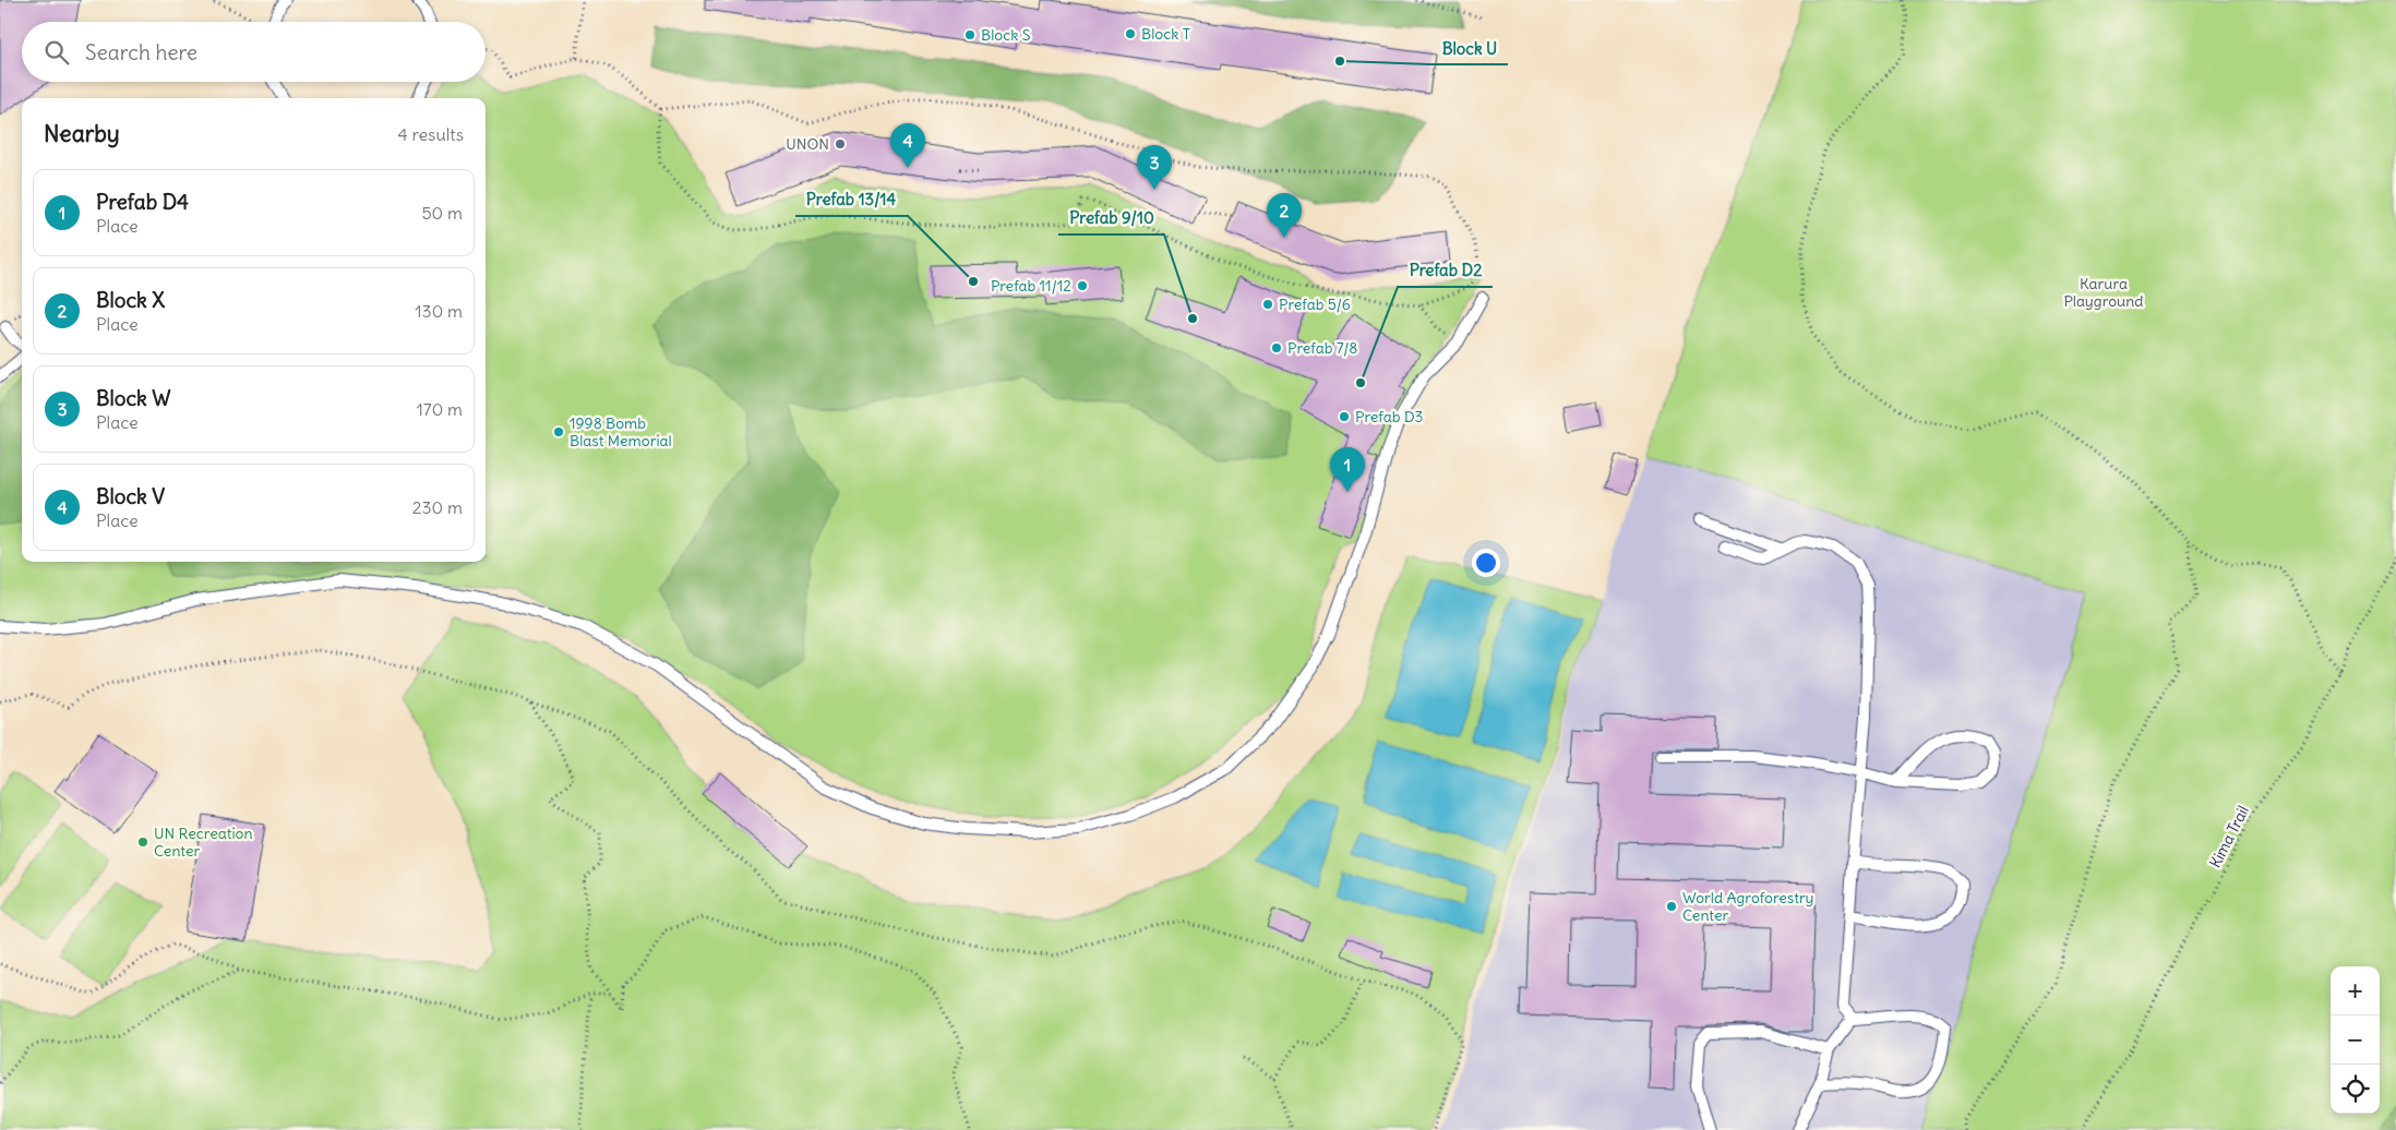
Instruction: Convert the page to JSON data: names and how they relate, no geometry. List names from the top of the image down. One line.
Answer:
{"streets":{"path":["Kima Trail"]},"parks":["Karura Playground"],"places":["Block T","Block S","Block U","UNON","Prefab 13/14","Prefab 11/12","Prefab 5/6","Prefab 9/10","Prefab 7/8","Prefab D2","Prefab D3","1998 Bomb Blast Memorial","UN Recreation Center","World Agroforestry Center"],"page":{"search":"Search here","heading":["Nearby","4 results"],"pins":["4","3","2","1"],"list":[{"mark":"1","name":"Prefab D4","note":"Place","value":"50 m"},{"mark":"2","name":"Block X","note":"Place","value":"130 m"},{"mark":"3","name":"Block W","note":"Place","value":"170 m"},{"mark":"4","name":"Block V","note":"Place","value":"230 m"}],"map_buttons":["+","−"]}}
